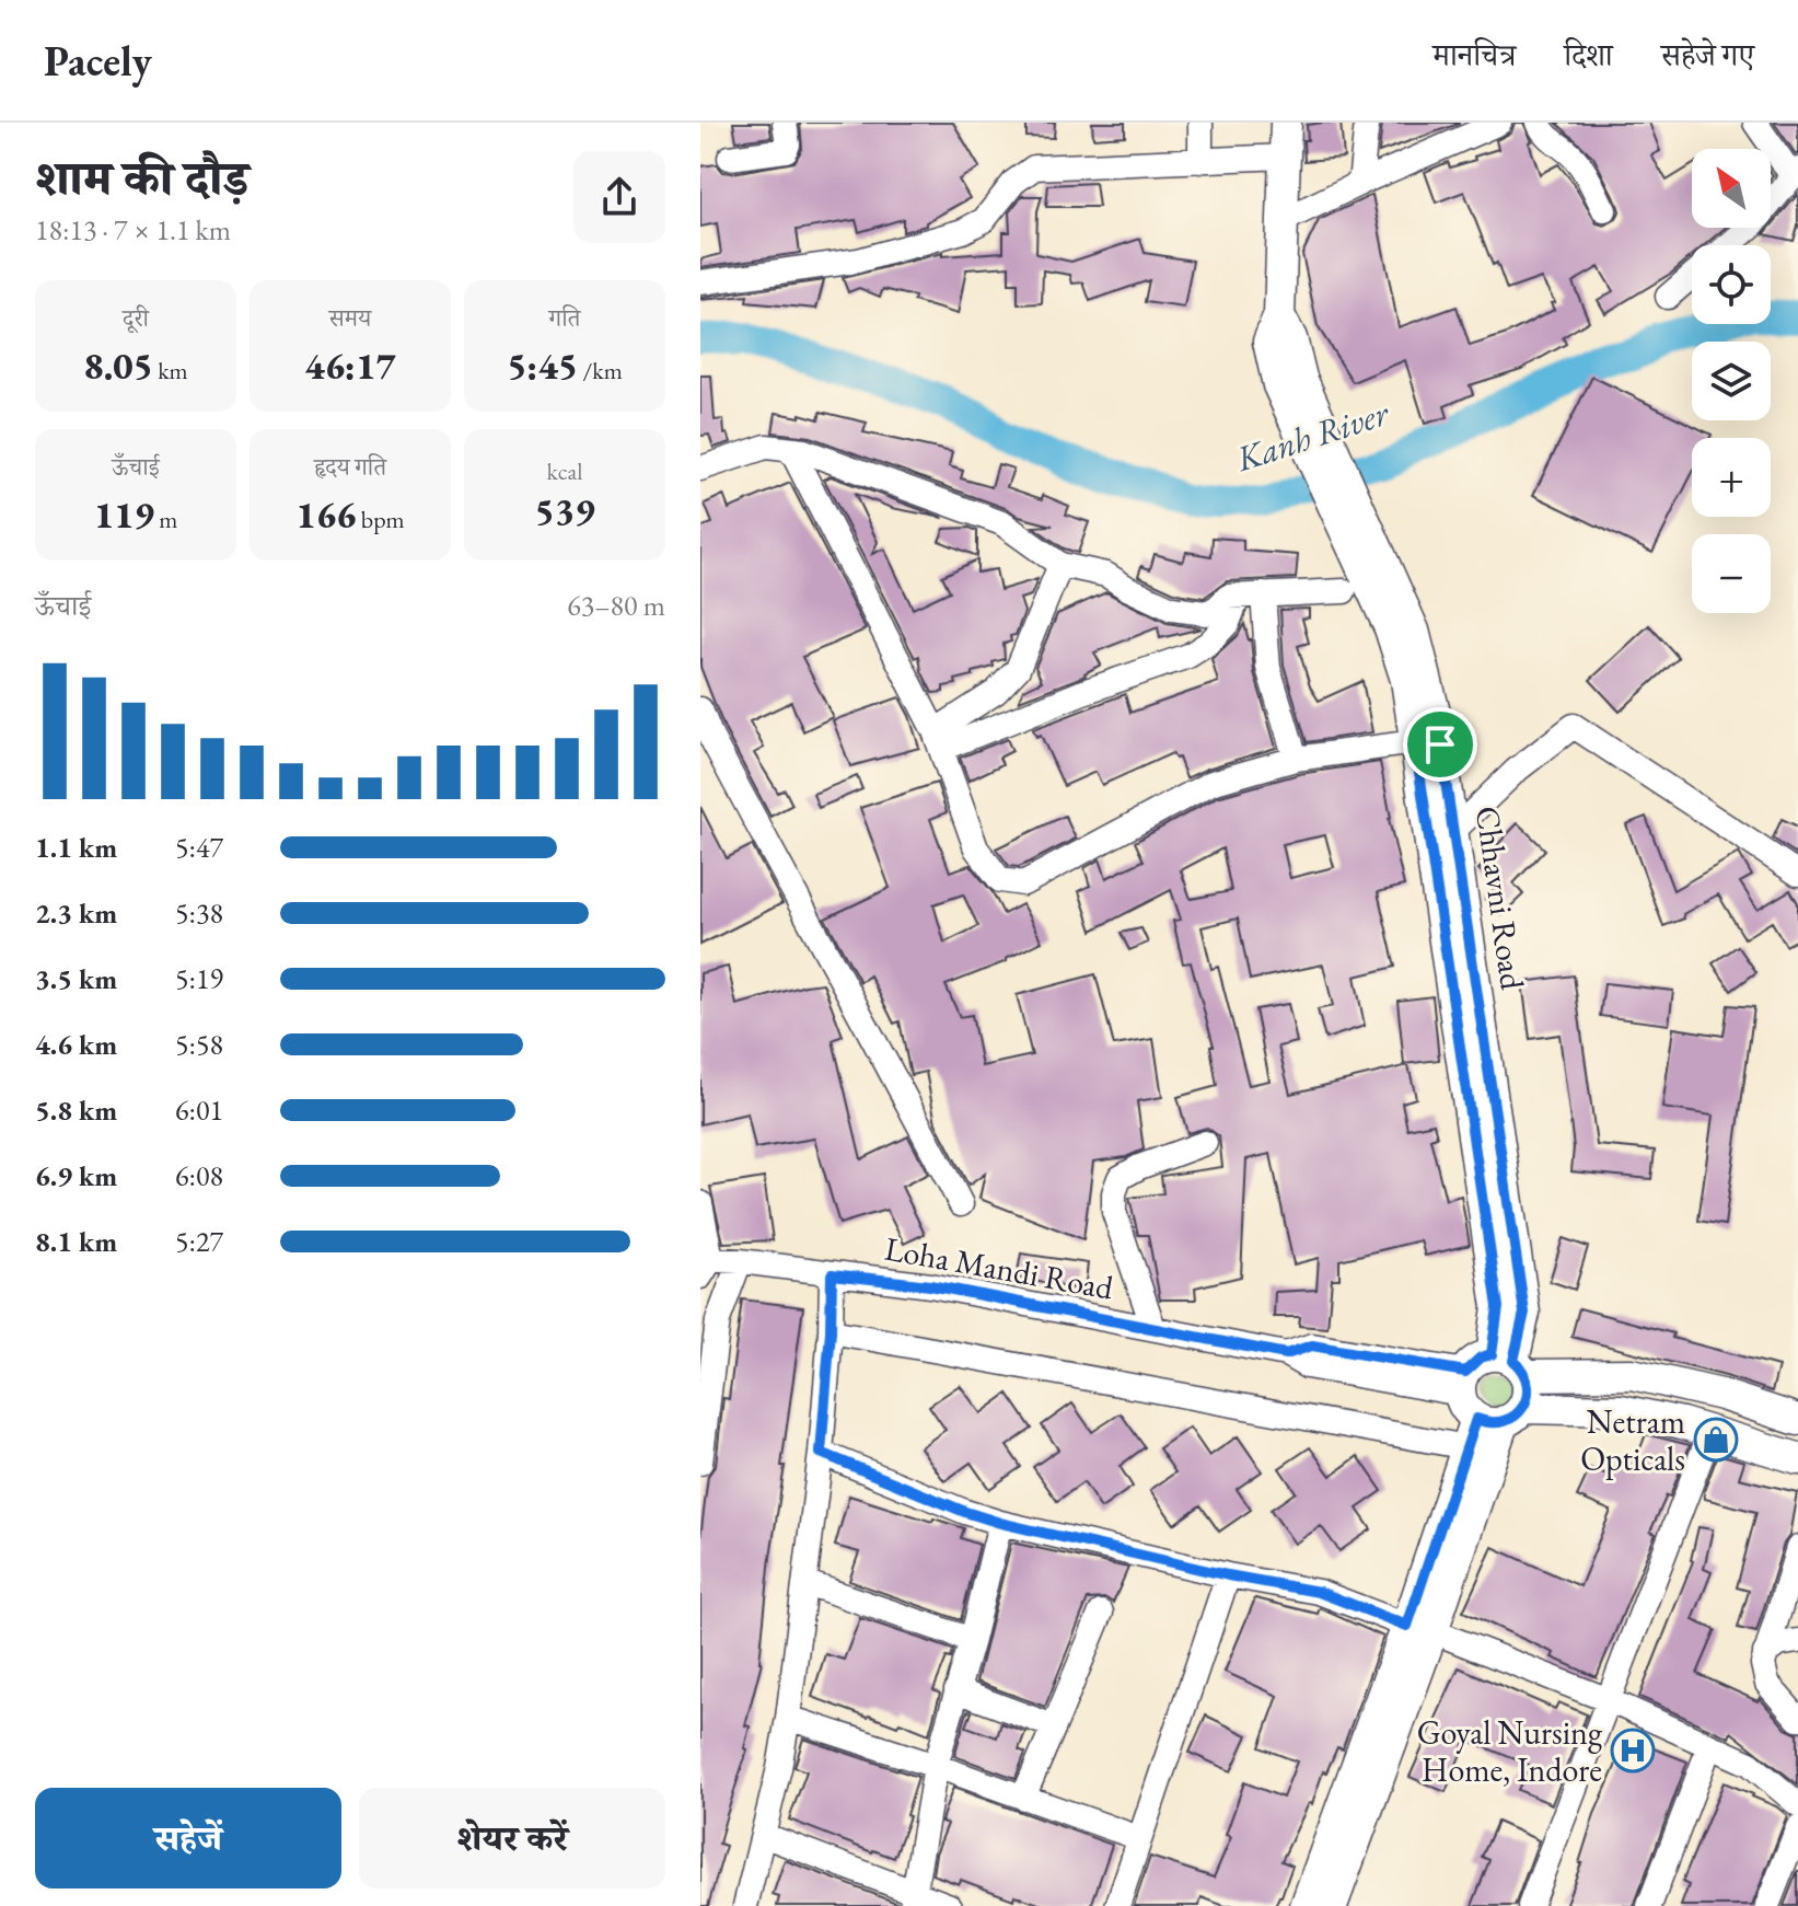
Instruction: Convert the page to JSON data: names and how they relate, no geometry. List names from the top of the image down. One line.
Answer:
{"streets":{"main road":["Chhavni Road"],"street":["Loha Mandi Road"]},"water":["Kanh River"],"places":{"shop":["Netram Opticals"],"hospital":["Goyal Nursing Home, Indore"]},"north":"top left","page":{"header":"Pacely","nav":["मानचित्र","दिशा","सहेजे गए"],"heading":["शाम की दौड़","18:13 · 7 × 1.1 km"],"map_buttons":["+","−"],"stats":[["दूरी","8.05 km"],["समय","46:17"],["गति","5:45 /km"],["ऊँचाई","119 m"],["हृदय गति","166 bpm"],["kcal","539"]],"chart":["ऊँचाई","63–80 m"],"list":[{"name":"1.1 km","note":"5:47"},{"name":"2.3 km","note":"5:38"},{"name":"3.5 km","note":"5:19"},{"name":"4.6 km","note":"5:58"},{"name":"5.8 km","note":"6:01"},{"name":"6.9 km","note":"6:08"},{"name":"8.1 km","note":"5:27"}],"buttons":["सहेजें","शेयर करें"]}}
